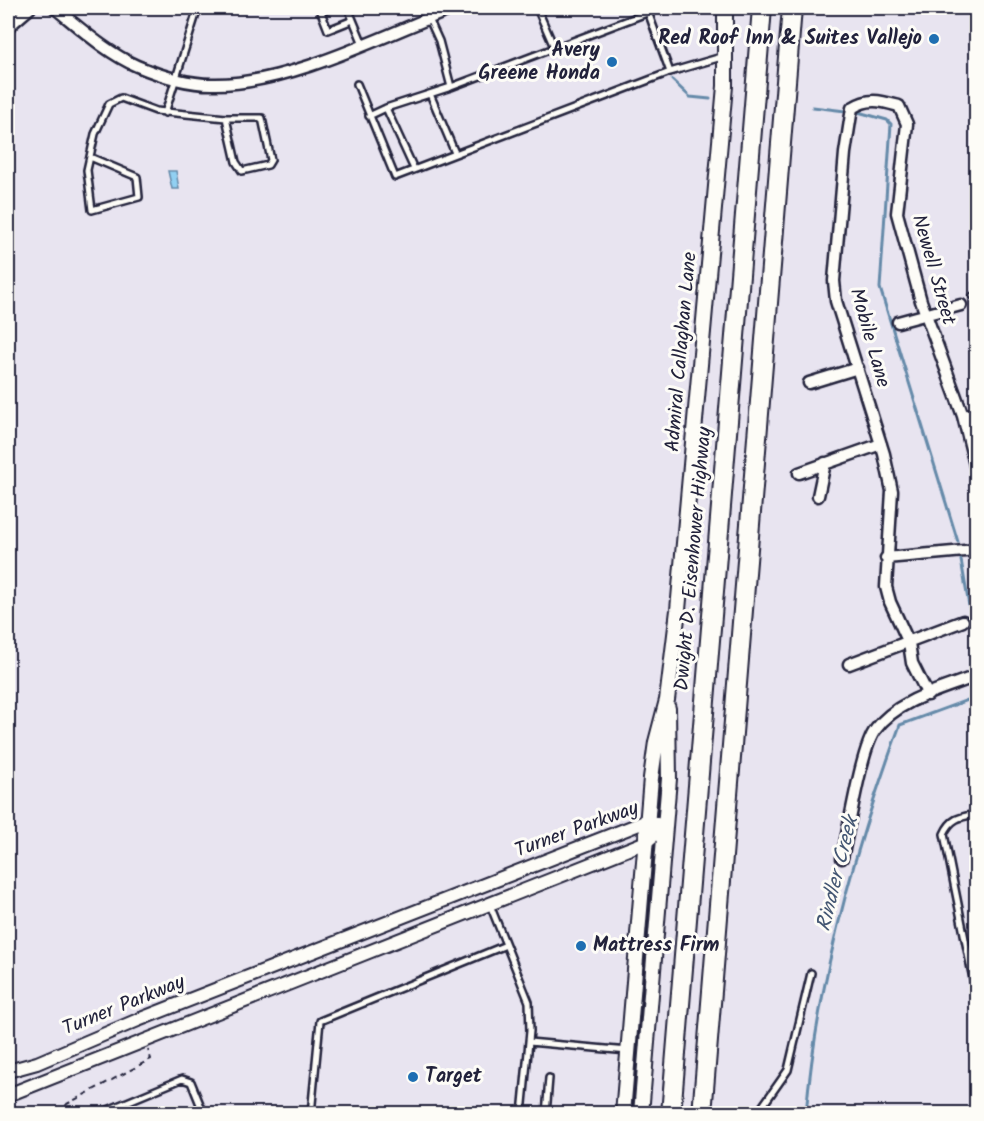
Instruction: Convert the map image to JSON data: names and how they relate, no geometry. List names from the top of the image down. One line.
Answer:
{"streets":{"highway":["Dwight D. Eisenhower Highway"],"main road":["Admiral Callaghan Lane"],"street":["Newell Street","Mobile Lane","Turner Parkway"]},"crossings":[["Newell Street","Mobile Lane"],["Admiral Callaghan Lane","Turner Parkway"]],"water":["Rindler Creek"],"places":["Red Roof Inn & Suites Vallejo","Avery Greene Honda","Mattress Firm","Target"]}
